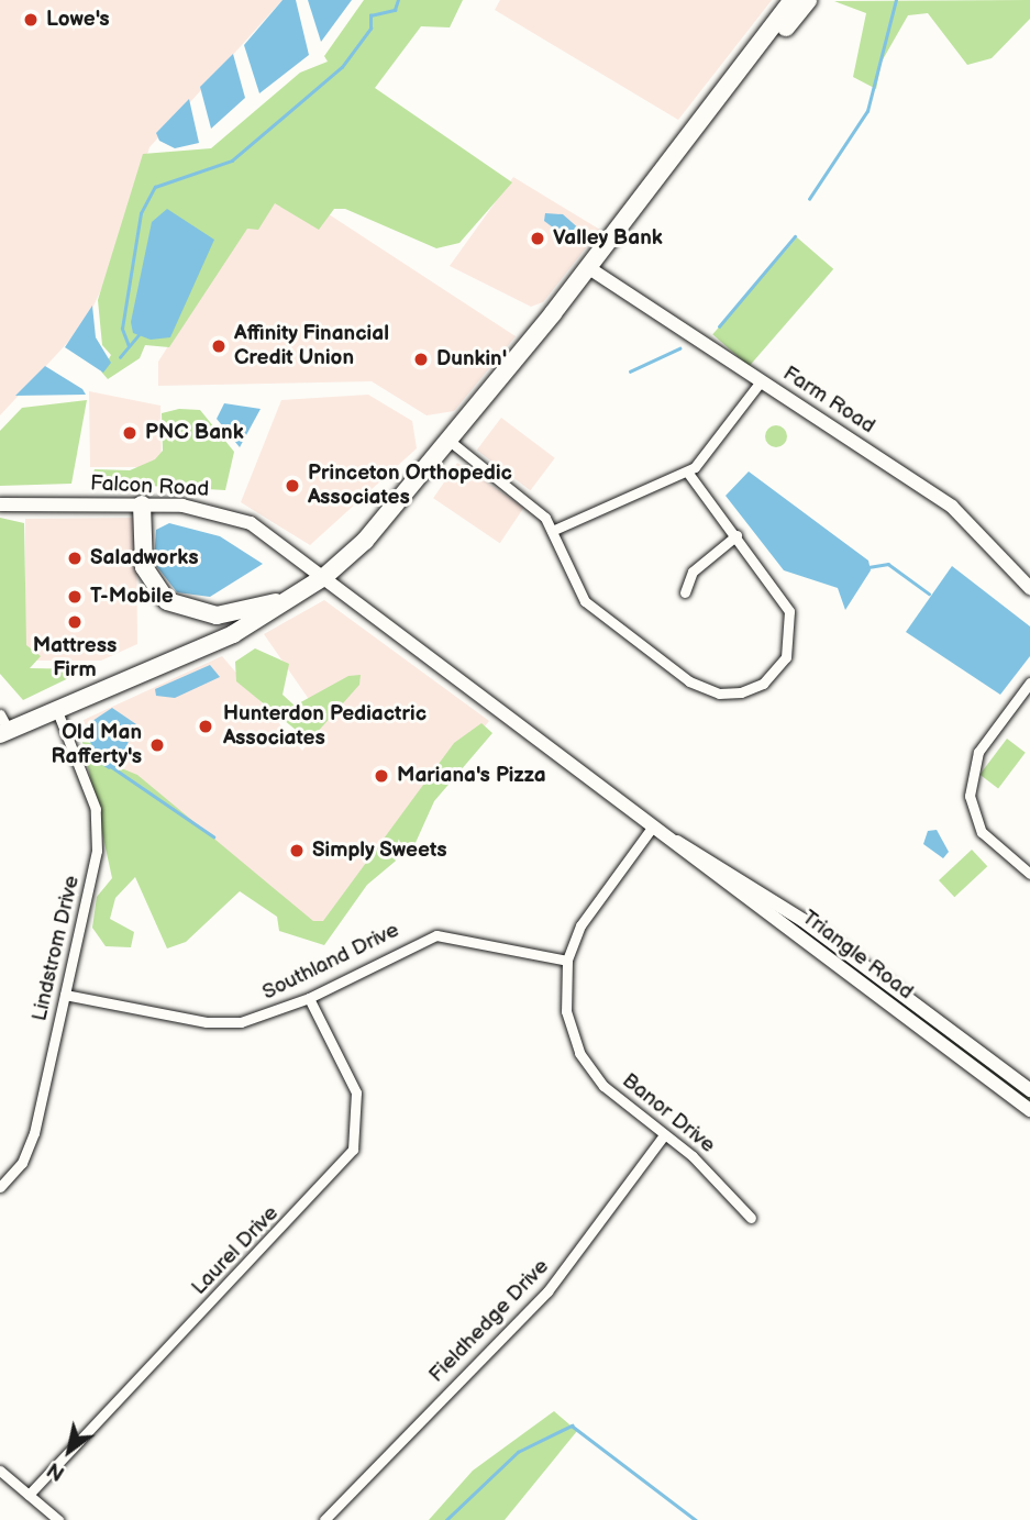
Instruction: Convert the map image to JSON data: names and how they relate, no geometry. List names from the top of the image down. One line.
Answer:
{"streets":{"street":["Farm Road","Falcon Road","Lindstrom Drive","Triangle Road","Southland Drive","Banor Drive","Laurel Drive","Fieldhedge Drive"]},"crossings":[["Falcon Road","Triangle Road"],["Lindstrom Drive","Southland Drive"],["Triangle Road","Banor Drive"],["Southland Drive","Banor Drive"],["Southland Drive","Laurel Drive"],["Banor Drive","Fieldhedge Drive"]],"places":["Lowe's","Valley Bank","Affinity Financial Credit Union","Dunkin'","PNC Bank","Princeton Orthopedic Associates","Saladworks","T-Mobile","Mattress Firm","Hunterdon Pediactric Associates","Old Man Rafferty's","Mariana's Pizza","Simply Sweets"],"north":"bottom left"}
